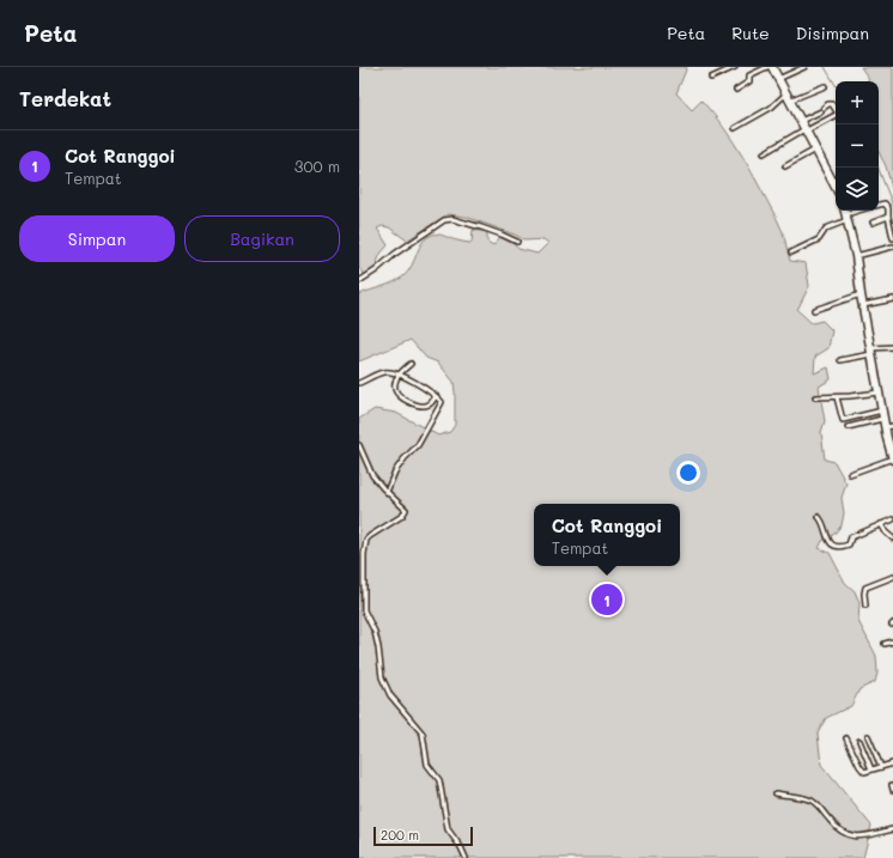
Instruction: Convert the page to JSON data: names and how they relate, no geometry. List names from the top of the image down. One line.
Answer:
{"scale_bar":"200 m","page":{"header":"Peta","nav":["Peta","Rute","Disimpan"],"heading":"Terdekat","map_buttons":["+","−"],"list":[{"mark":"1","name":"Cot Ranggoi","note":"Tempat","value":"300 m"}],"buttons":["Simpan","Bagikan"],"popup":["Cot Ranggoi","Tempat"],"pins":"1","scale":"200 m"}}
